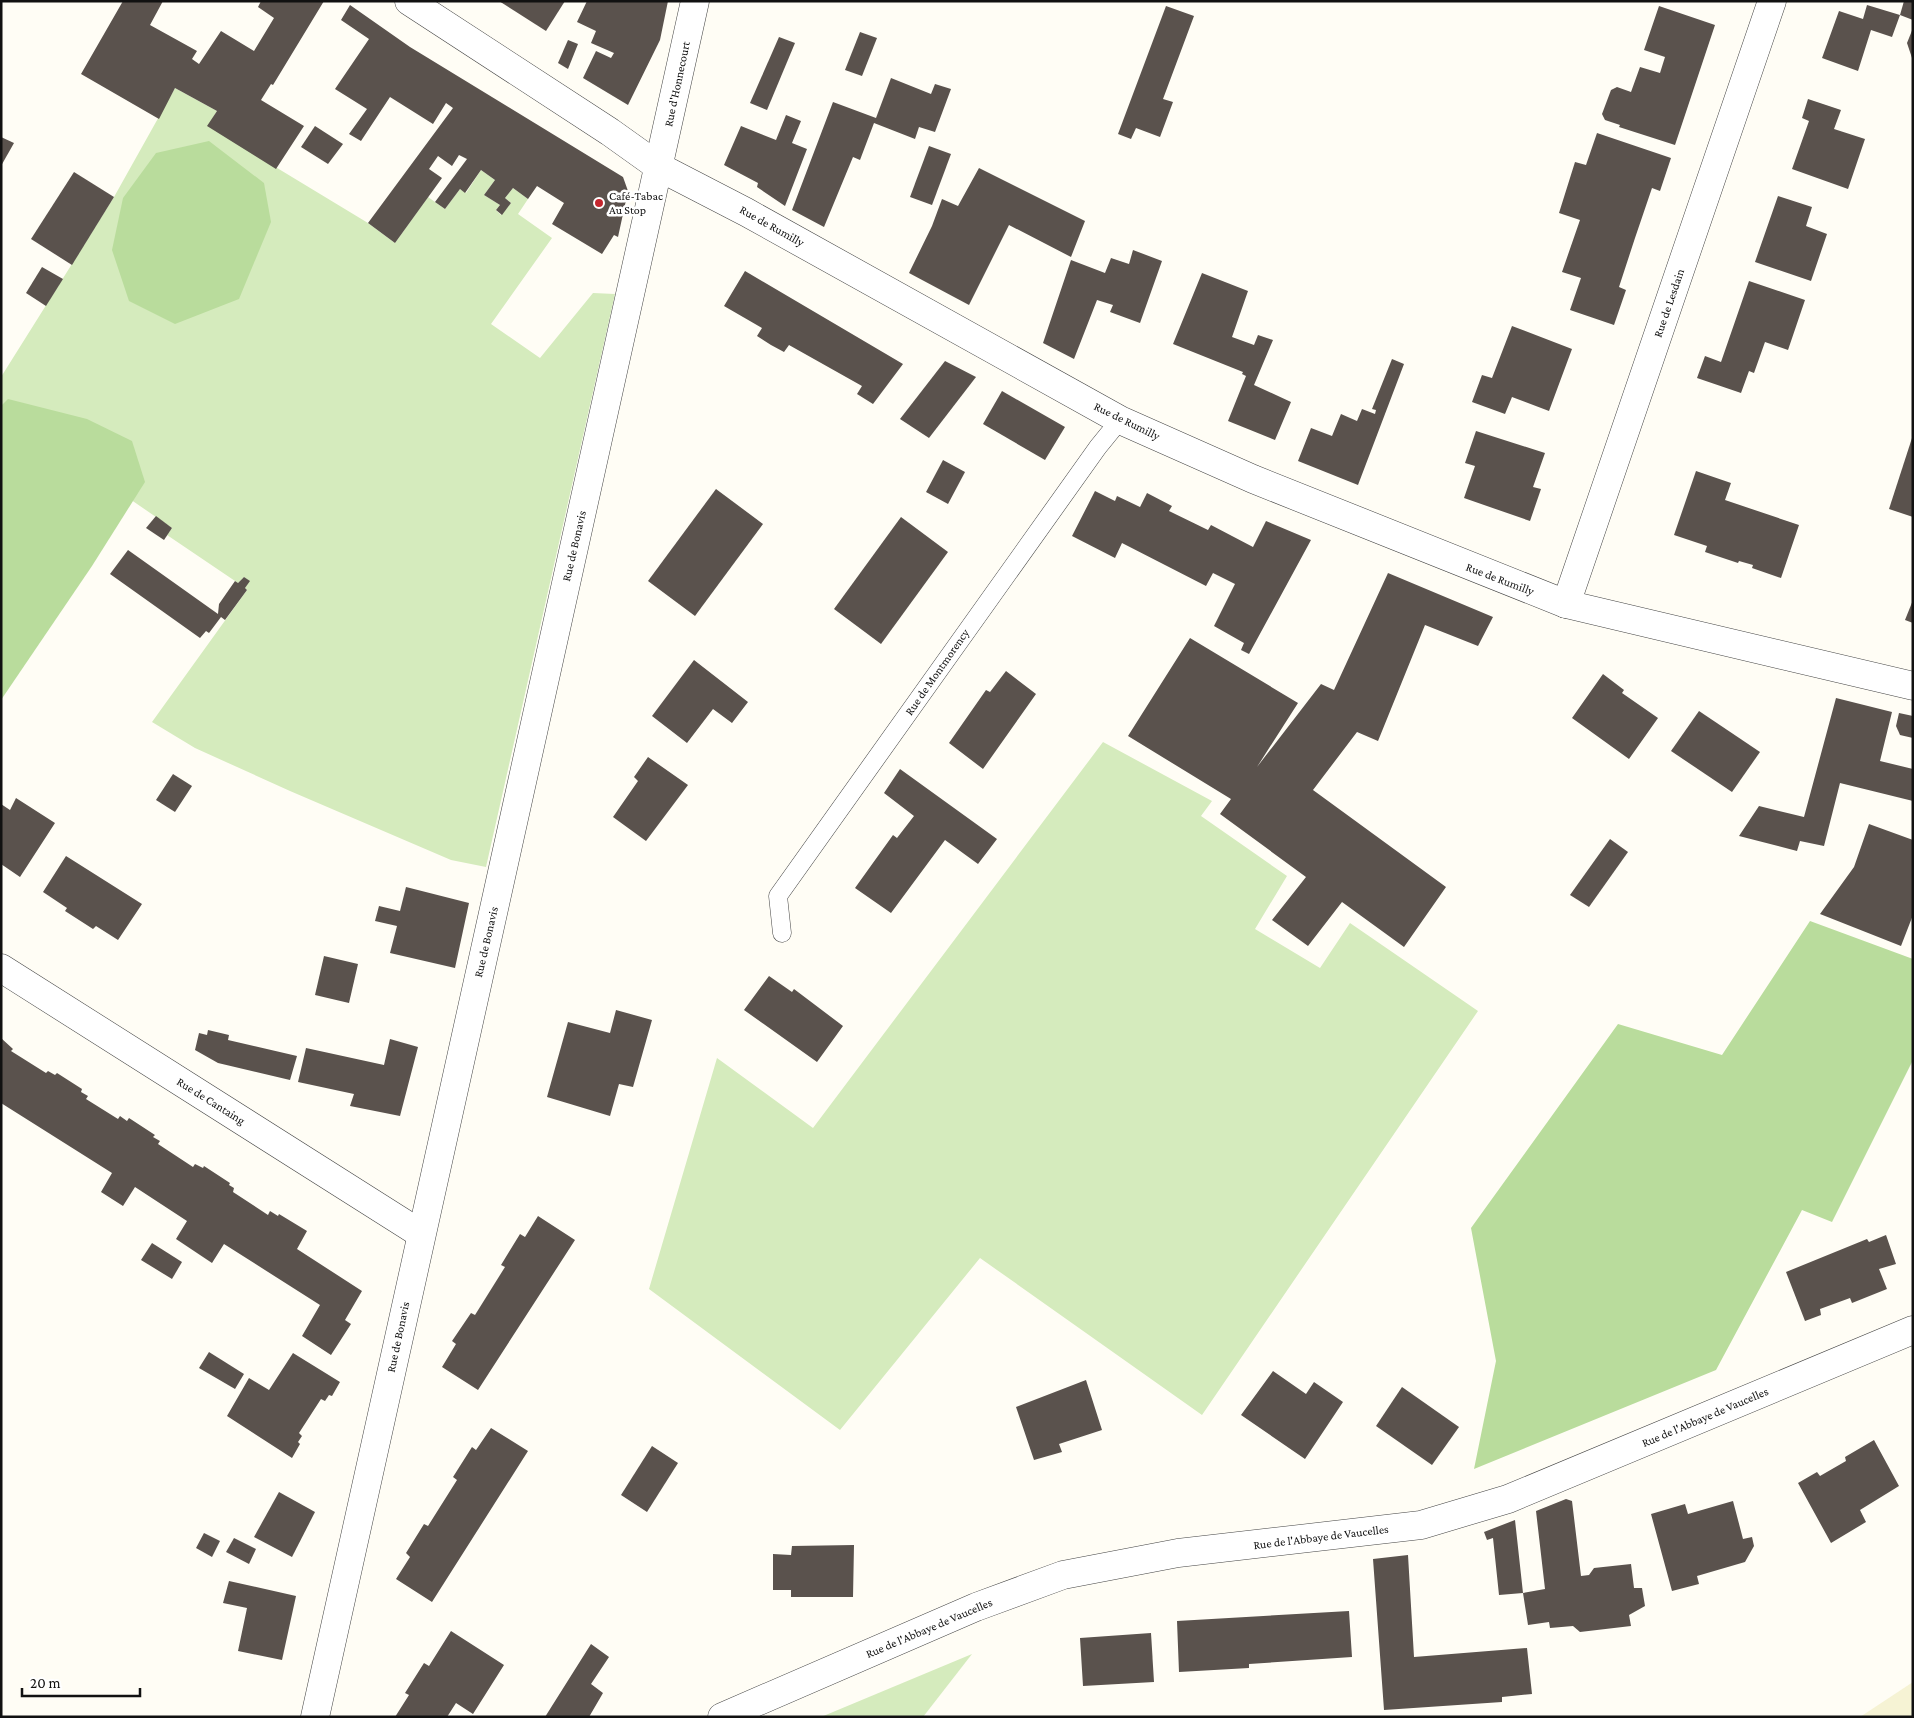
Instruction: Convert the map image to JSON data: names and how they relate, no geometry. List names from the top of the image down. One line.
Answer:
{"streets":{"street":["Rue d'Honnecourt","Rue de Rumilly","Rue de Lesdain","Rue de Bonavis","Rue de Cantaing","Rue de l'Abbaye de Vaucelles"],"lane":["Rue de Montmorency"]},"crossings":[["Rue d'Honnecourt","Rue de Rumilly"],["Rue d'Honnecourt","Rue de Bonavis"],["Rue de Rumilly","Rue de Lesdain"],["Rue de Rumilly","Rue de Bonavis"],["Rue de Rumilly","Rue de Montmorency"],["Rue de Bonavis","Rue de Cantaing"]],"places":["Café-Tabac Au Stop"],"scale_bar":"20 m"}
